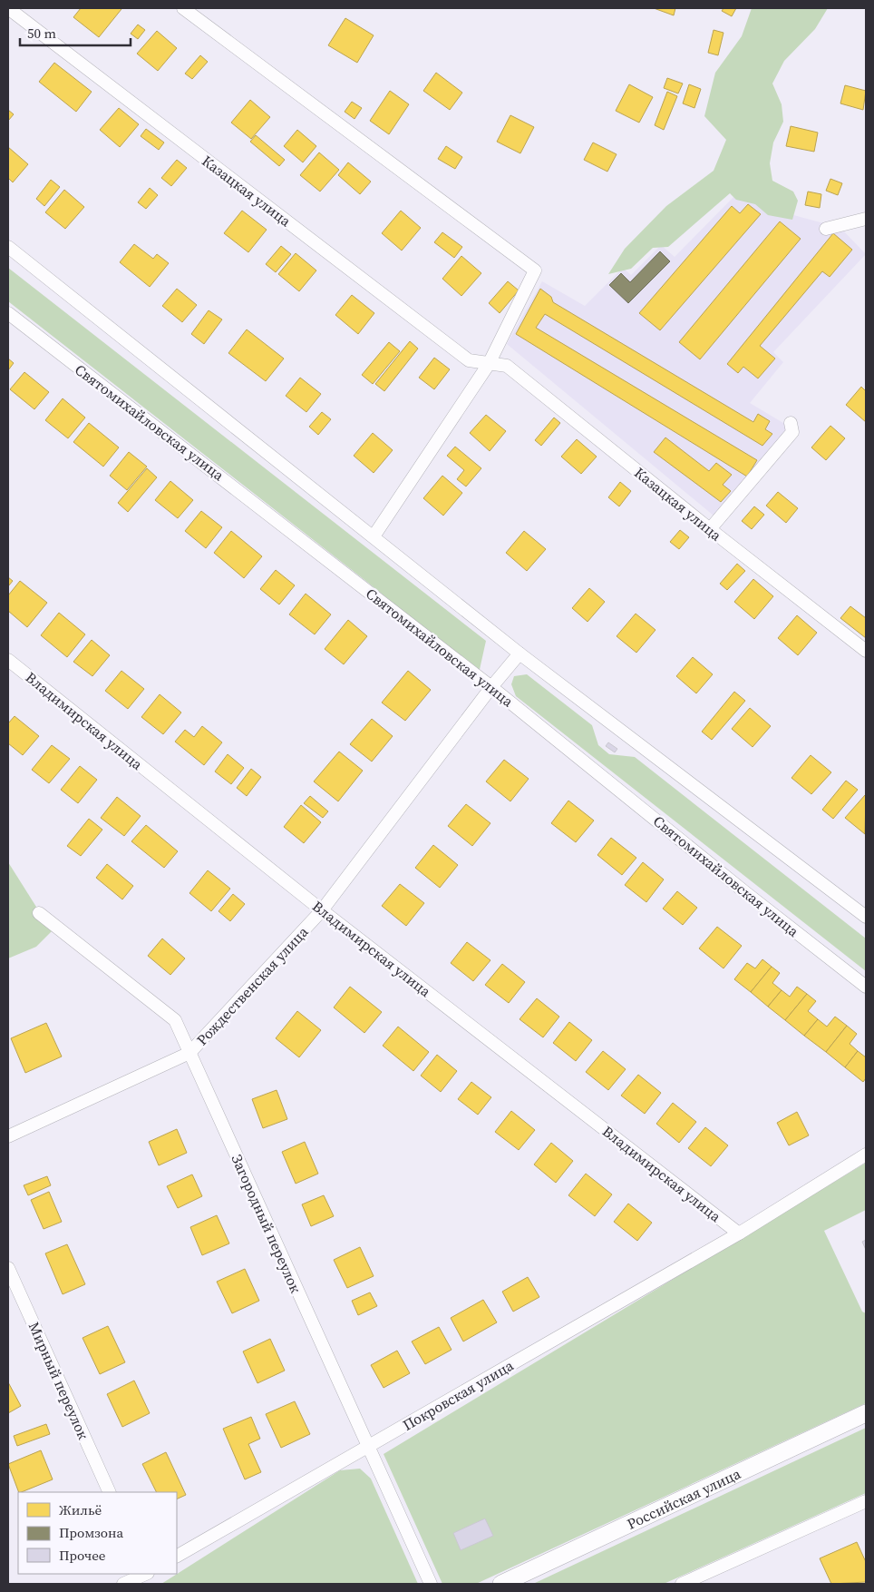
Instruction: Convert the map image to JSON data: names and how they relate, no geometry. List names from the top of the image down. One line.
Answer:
{"streets":{"main road":["Российская улица"],"street":["Казацкая улица","Святомихайловская улица","Владимирская улица","Рождественская улица","Загородный переулок","Мирный переулок","Покровская улица"]},"crossings":[["Святомихайловская улица","Рождественская улица"],["Владимирская улица","Рождественская улица"],["Владимирская улица","Покровская улица"],["Рождественская улица","Загородный переулок"],["Загородный переулок","Покровская улица"]],"legend":["Жильё","Промзона","Прочее"],"scale_bar":"50 m"}
